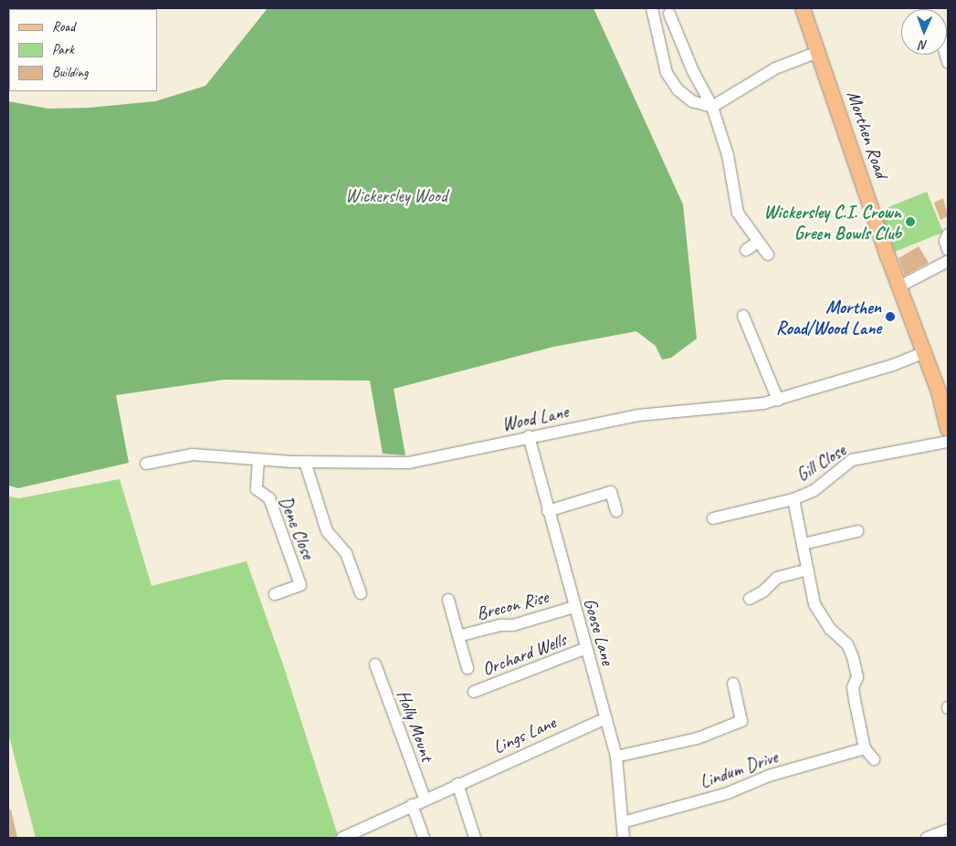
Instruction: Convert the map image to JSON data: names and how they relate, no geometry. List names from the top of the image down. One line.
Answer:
{"streets":{"main road":["Morthen Road"],"street":["Wood Lane","Gill Close","Dene Close","Brecon Rise","Goose Lane","Orchard Wells","Holly Mount","Lings Lane","Lindum Drive"]},"crossings":[["Morthen Road","Wood Lane"],["Wood Lane","Dene Close"],["Wood Lane","Goose Lane"],["Brecon Rise","Goose Lane"],["Goose Lane","Orchard Wells"],["Goose Lane","Lings Lane"],["Goose Lane","Lindum Drive"],["Holly Mount","Lings Lane"]],"parks":["Wickersley Wood"],"places":["Wickersley C.I. Crown Green Bowls Club","Morthen Road/Wood Lane"],"legend":["Road","Park","Building"],"north":"bottom"}
